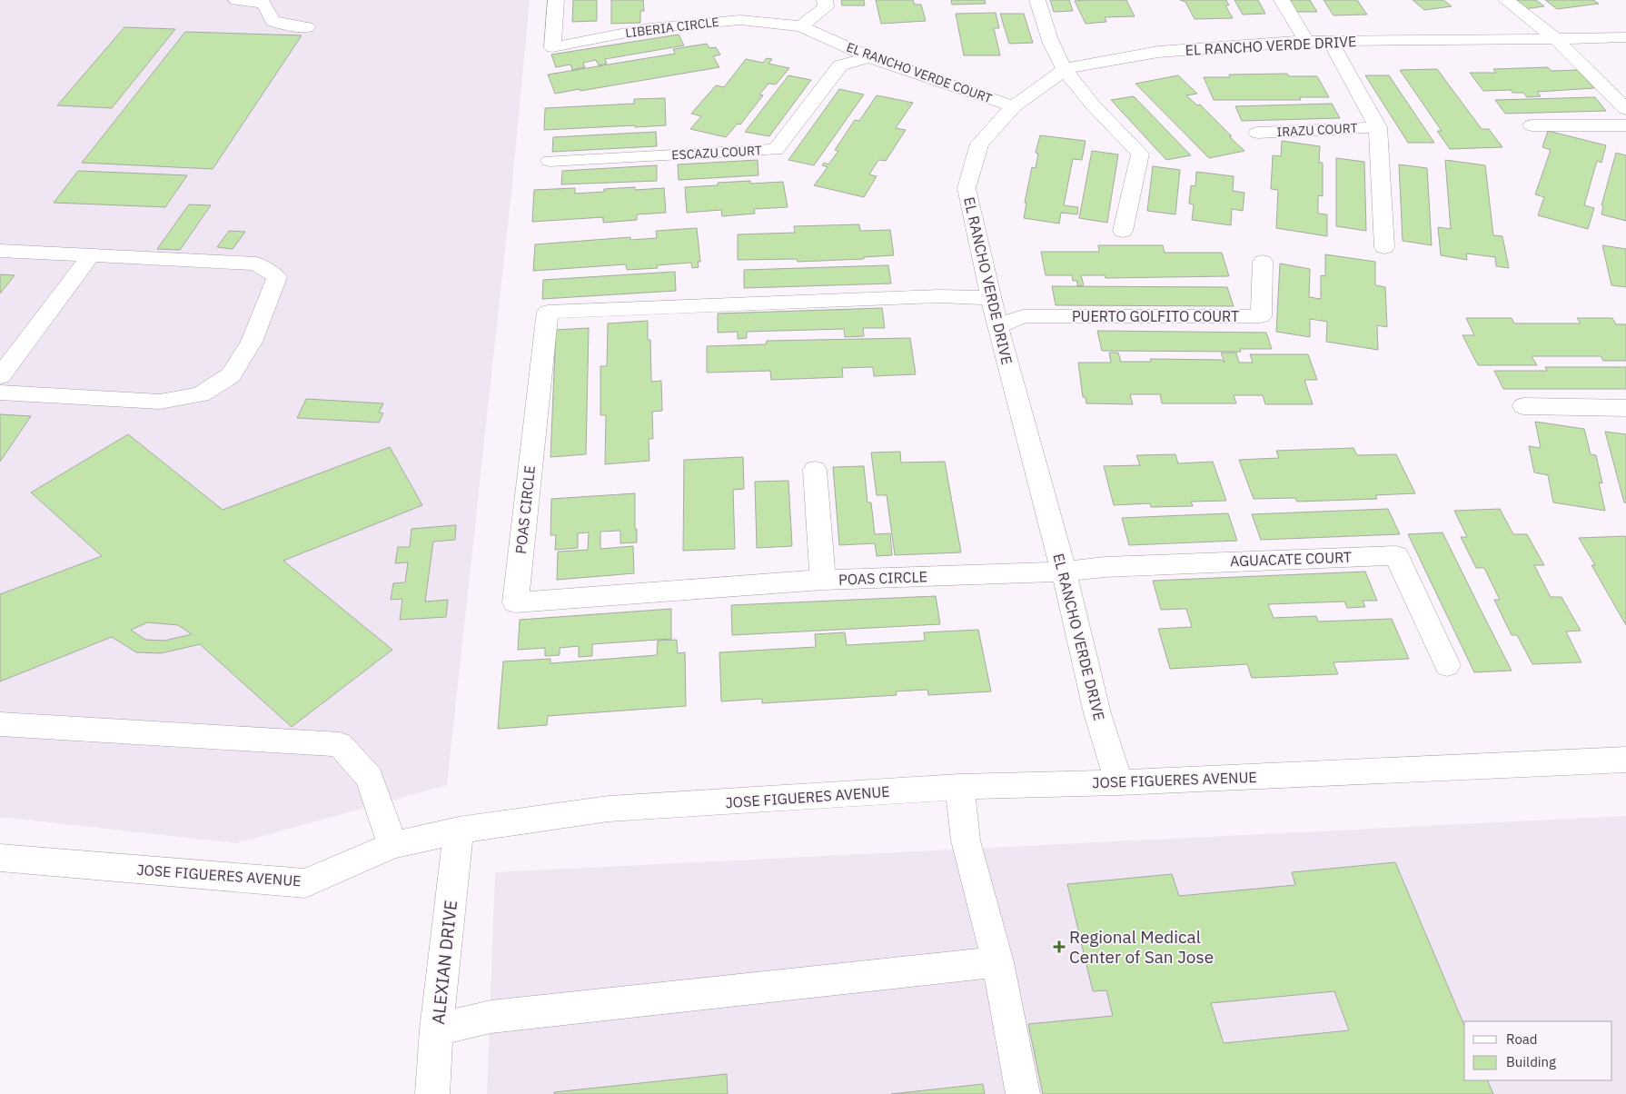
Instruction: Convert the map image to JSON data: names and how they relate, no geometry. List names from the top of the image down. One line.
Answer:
{"streets":{"street":["LIBERIA CIRCLE","EL RANCHO VERDE DRIVE","EL RANCHO VERDE COURT","IRAZU COURT","ESCAZU COURT","PUERTO GOLFITO COURT","POAS CIRCLE","AGUACATE COURT","JOSE FIGUERES AVENUE","ALEXIAN DRIVE"]},"crossings":[["LIBERIA CIRCLE","EL RANCHO VERDE COURT"],["EL RANCHO VERDE DRIVE","EL RANCHO VERDE COURT"],["EL RANCHO VERDE DRIVE","IRAZU COURT"],["EL RANCHO VERDE DRIVE","PUERTO GOLFITO COURT"],["EL RANCHO VERDE DRIVE","POAS CIRCLE"],["EL RANCHO VERDE DRIVE","AGUACATE COURT"],["EL RANCHO VERDE DRIVE","JOSE FIGUERES AVENUE"],["EL RANCHO VERDE COURT","ESCAZU COURT"],["POAS CIRCLE","AGUACATE COURT"],["JOSE FIGUERES AVENUE","ALEXIAN DRIVE"]],"places":{"health":["Regional Medical Center of San Jose"]},"legend":["Road","Building"]}
